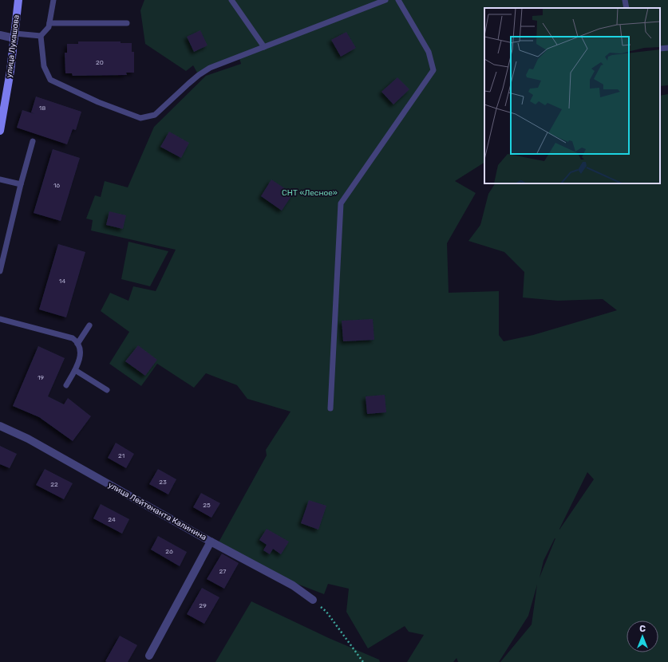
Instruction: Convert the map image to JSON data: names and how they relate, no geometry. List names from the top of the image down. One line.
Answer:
{"streets":{"main road":["улица Лукашова"],"street":["улица Лейтенанта Калинина"]},"parks":["СНТ «Лесное»"],"house_numbers":["20","18","16","14","19","21","23","22","25","24","26","27","29"],"north":"top"}
